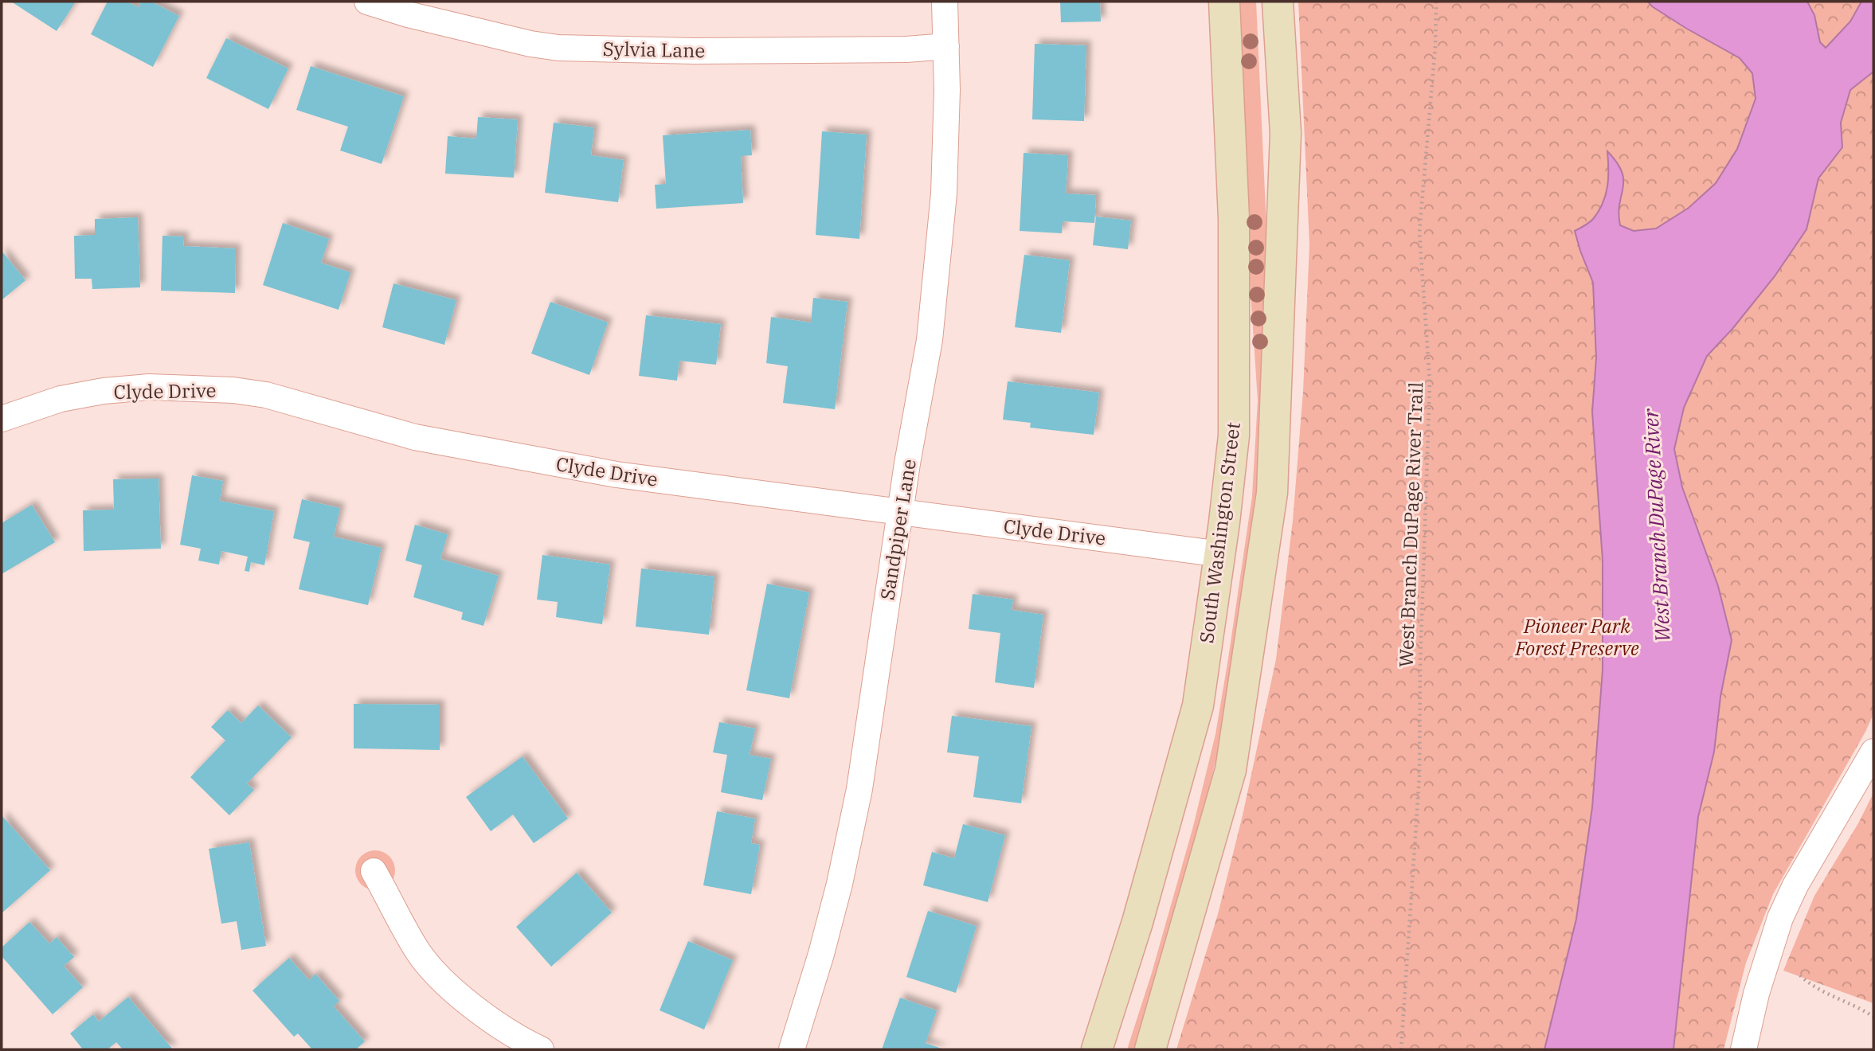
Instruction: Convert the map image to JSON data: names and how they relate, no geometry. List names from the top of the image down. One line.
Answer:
{"streets":{"main road":["South Washington Street"],"street":["Sylvia Lane","Clyde Drive","Sandpiper Lane"],"path":["West Branch DuPage River Trail"]},"crossings":[["Sylvia Lane","Sandpiper Lane"],["Clyde Drive","Sandpiper Lane"],["Clyde Drive","South Washington Street"]],"water":["West Branch DuPage River"],"parks":["Pioneer Park Forest Preserve"]}
